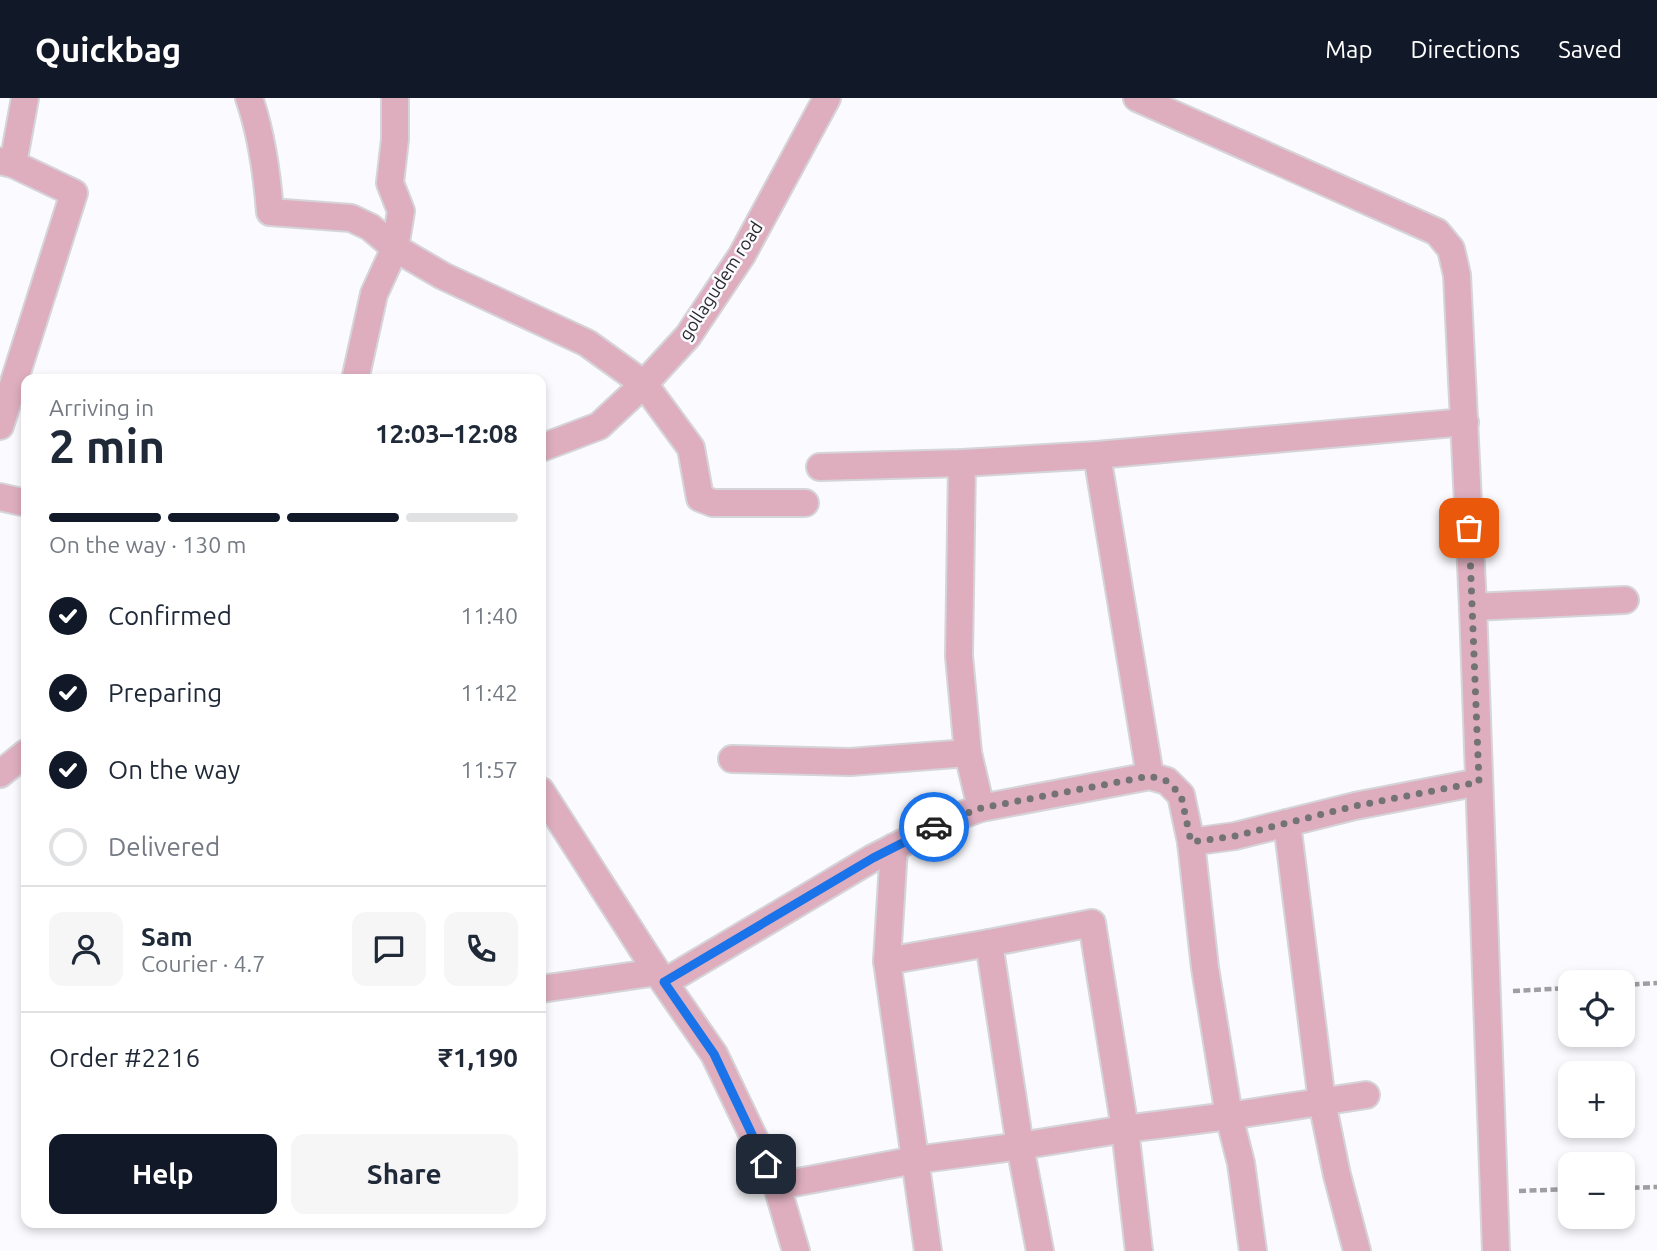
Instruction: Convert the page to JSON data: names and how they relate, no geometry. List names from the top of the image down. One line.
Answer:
{"streets":{"street":["gollagudem road"]},"page":{"header":"Quickbag","nav":["Map","Directions","Saved"],"heading":["2 min","Arriving in","12:03–12:08"],"panel":["Sam","Courier · 4.7","Order #2216","₹1,190"],"bar":"On the way · 130 m","list":[["Confirmed","11:40"],["Preparing","11:42"],["On the way","11:57"],"Delivered"],"map_buttons":["+","−"],"buttons":["Help","Share"]}}
